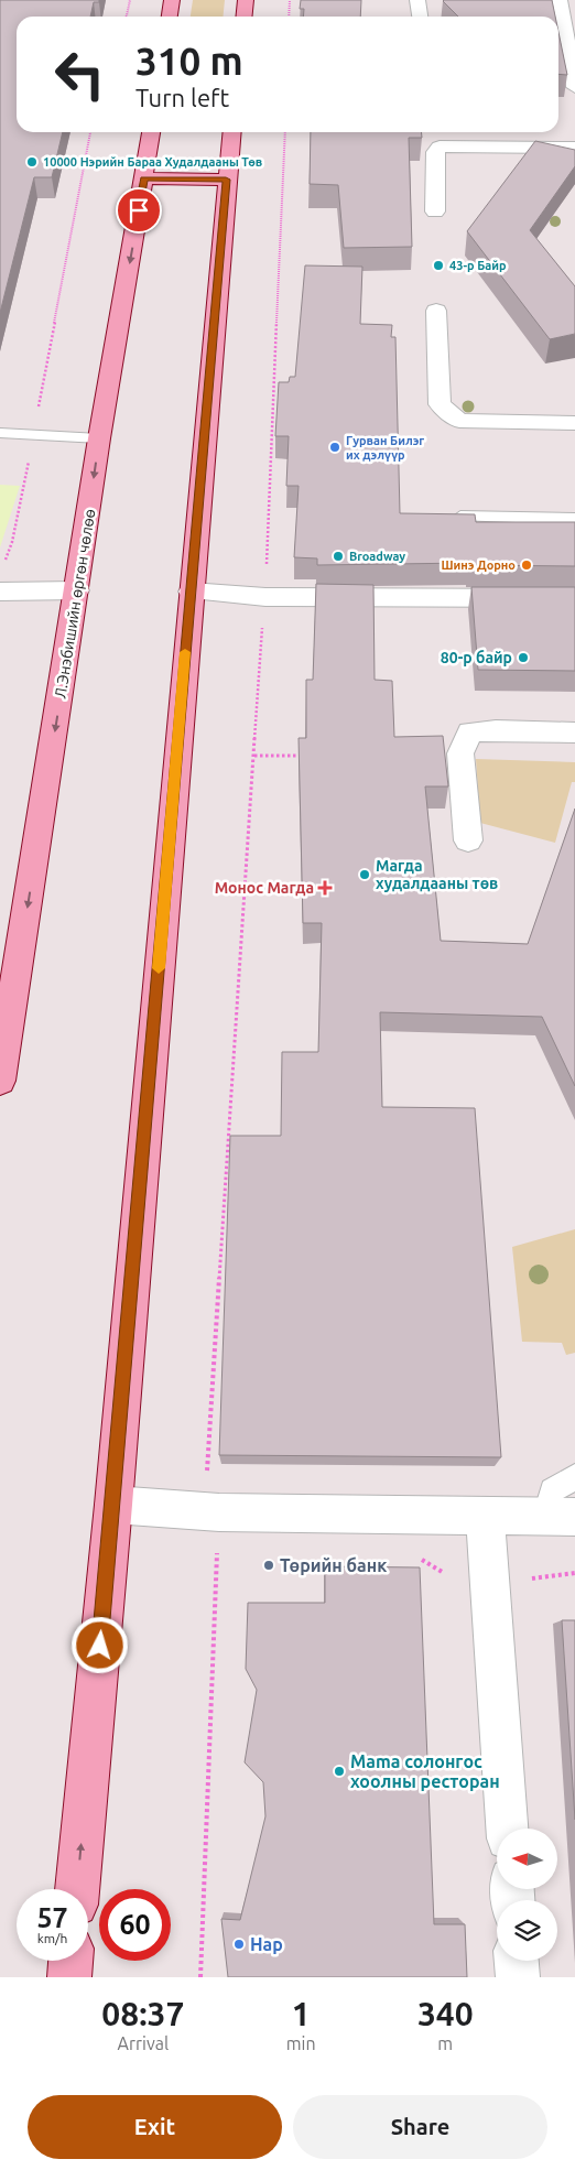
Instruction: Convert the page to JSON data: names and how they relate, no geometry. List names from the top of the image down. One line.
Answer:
{"streets":{"main road":["Л.Энэбишийн өргөн чөлөө"]},"places":{"other":["10000 Нэрийн Бараа Худалдааны Төв","43-р Байр","Гурван Билэг их дэлүүр","Broadway","Шинэ Дорно","80-р байр","Магда худалдааны төв","Төрийн банк","Mama солонгос хоолны ресторан","Нар"],"health":["Монос Магда"]},"north":"left","page":{"turn":["310 m","Turn left"],"speed":"57 km/h","limit":"60","eta":["08:37","Arrival","1","min","340","m"],"buttons":["Exit","Share"]}}
